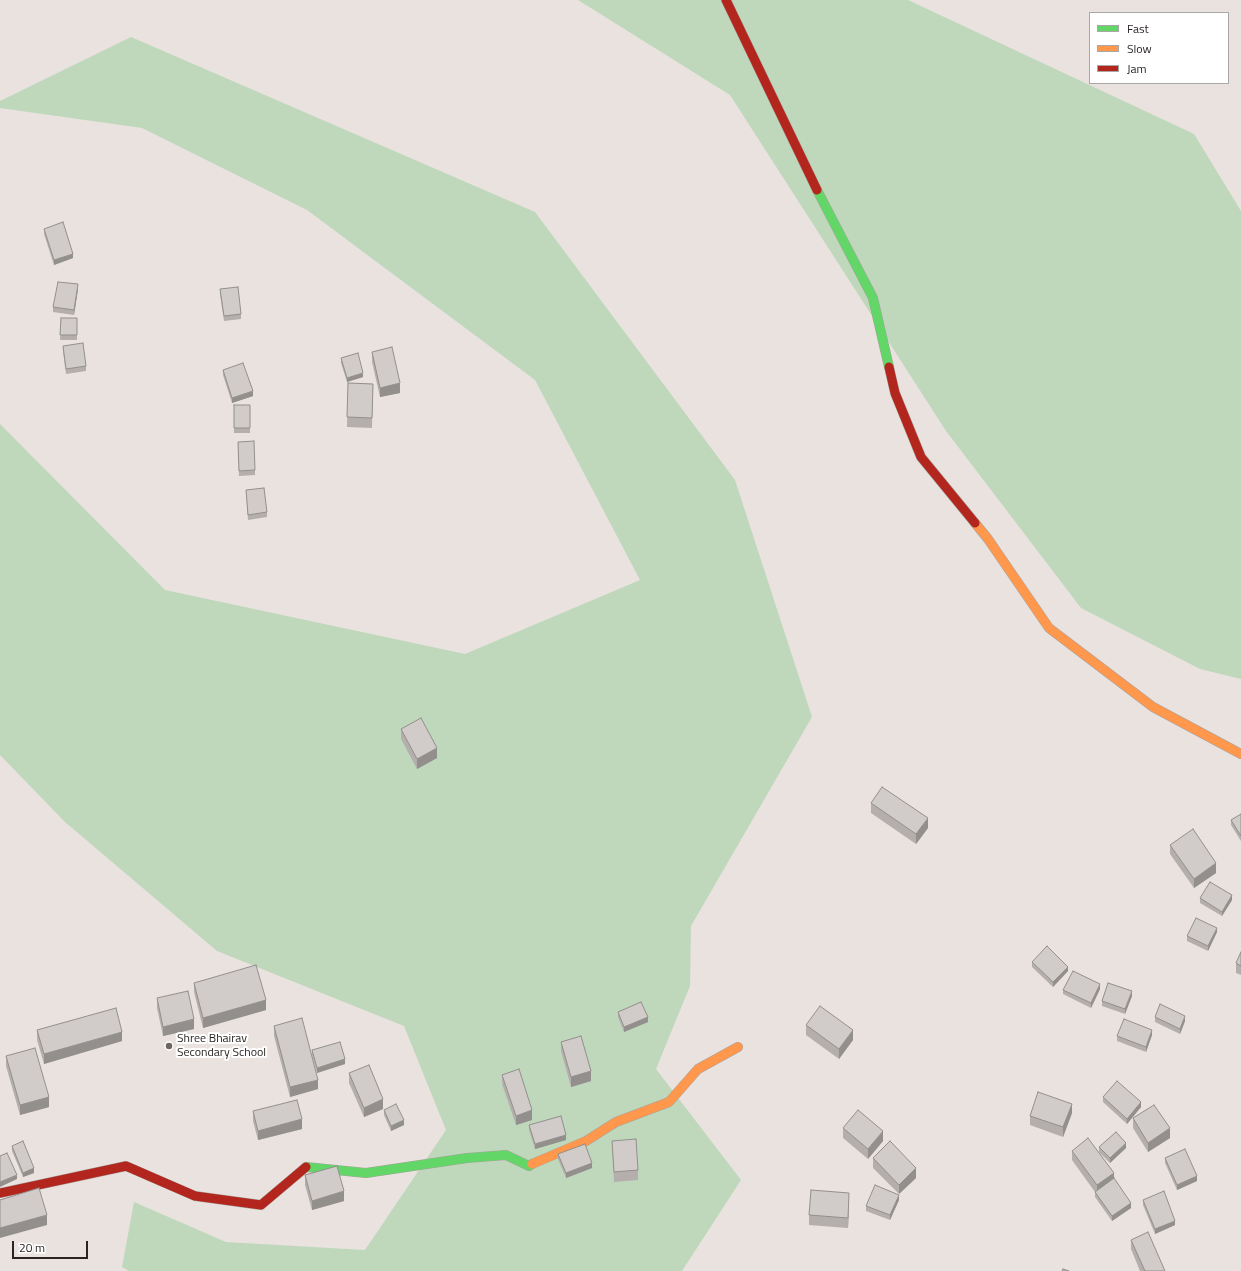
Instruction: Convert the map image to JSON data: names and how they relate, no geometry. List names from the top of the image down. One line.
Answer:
{"places":["Shree Bhairav Secondary School"],"legend":["Fast","Slow","Jam"],"scale_bar":"20 m"}
